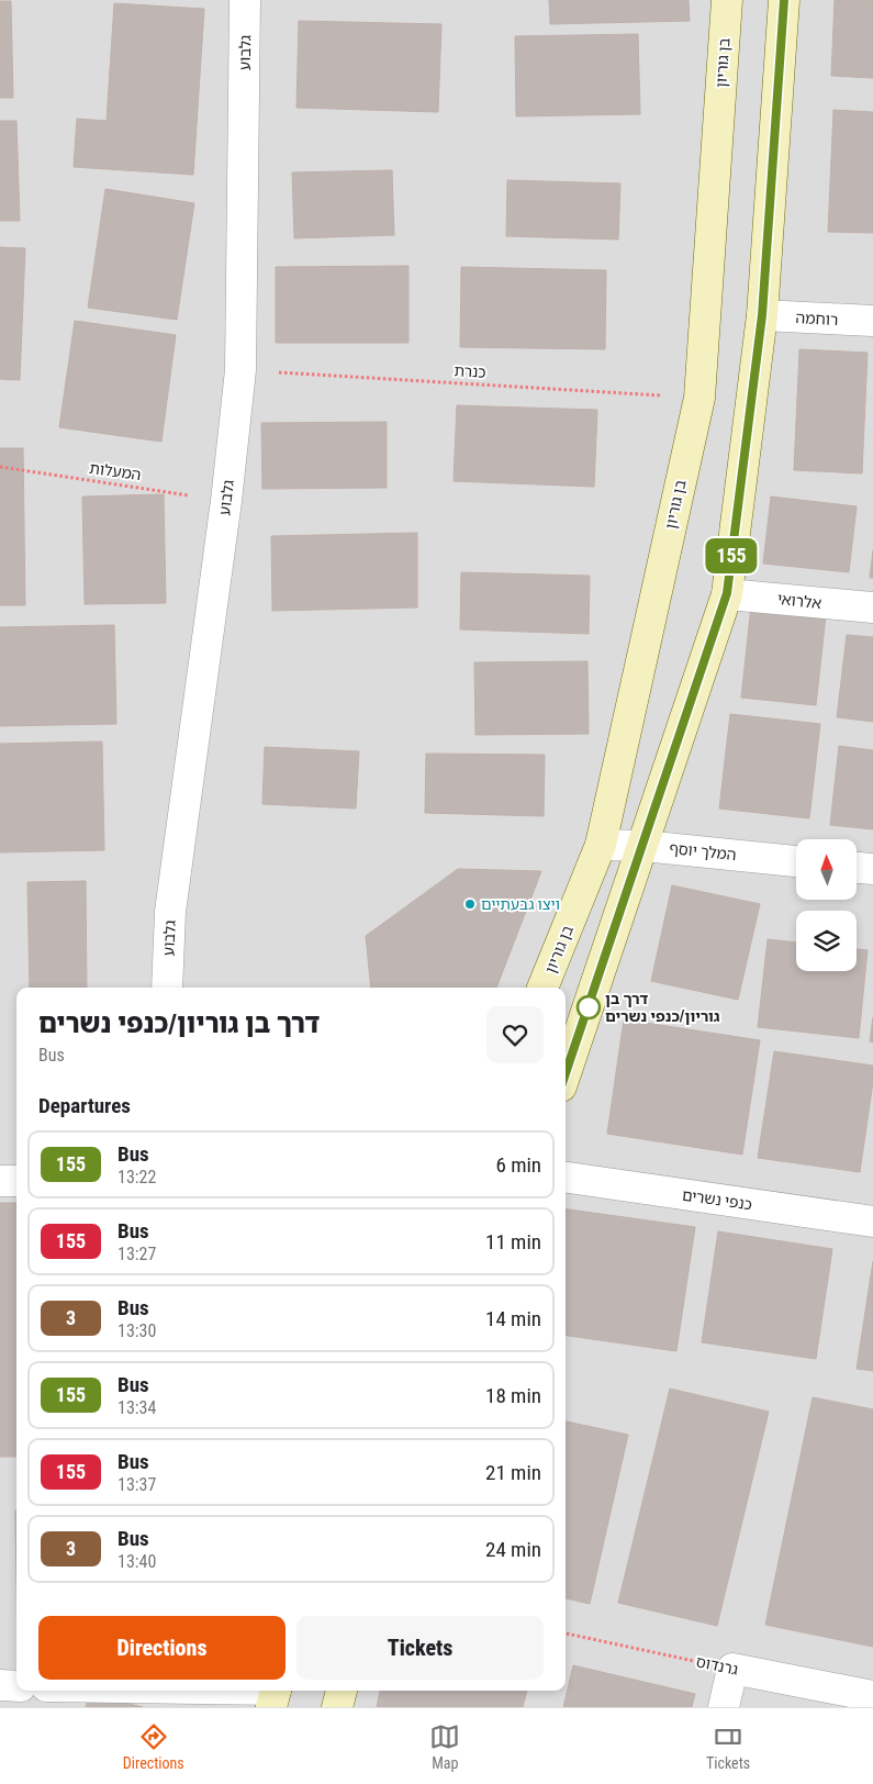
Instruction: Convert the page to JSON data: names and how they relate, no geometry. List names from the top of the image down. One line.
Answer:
{"streets":{"main road":["בן גוריון"],"street":["גלבוע","רוחמה","אלרואי","המלך יוסף","כנפי נשרים","גרנדוס"],"path":["כנרת","המעלות"]},"crossings":[["גלבוע","כנרת"],["גלבוע","המעלות"],["בן גוריון","כנרת"],["בן גוריון","המלך יוסף"]],"places":["ויצו גבעתיים","דרך בן גוריון/כנפי נשרים"],"lines":["bus line 155"],"north":"top","page":{"on_map":"155","heading":[["דרך בן גוריון/כנפי נשרים","Bus"],"Departures"],"list":[{"mark":"155","name":"Bus","note":"13:22","value":"6 min"},{"mark":"155","name":"Bus","note":"13:27","value":"11 min"},{"mark":"3","name":"Bus","note":"13:30","value":"14 min"},{"mark":"155","name":"Bus","note":"13:34","value":"18 min"},{"mark":"155","name":"Bus","note":"13:37","value":"21 min"},{"mark":"3","name":"Bus","note":"13:40","value":"24 min"}],"buttons":["Directions","Tickets"],"tabs":["Directions","Map","Tickets"]}}
